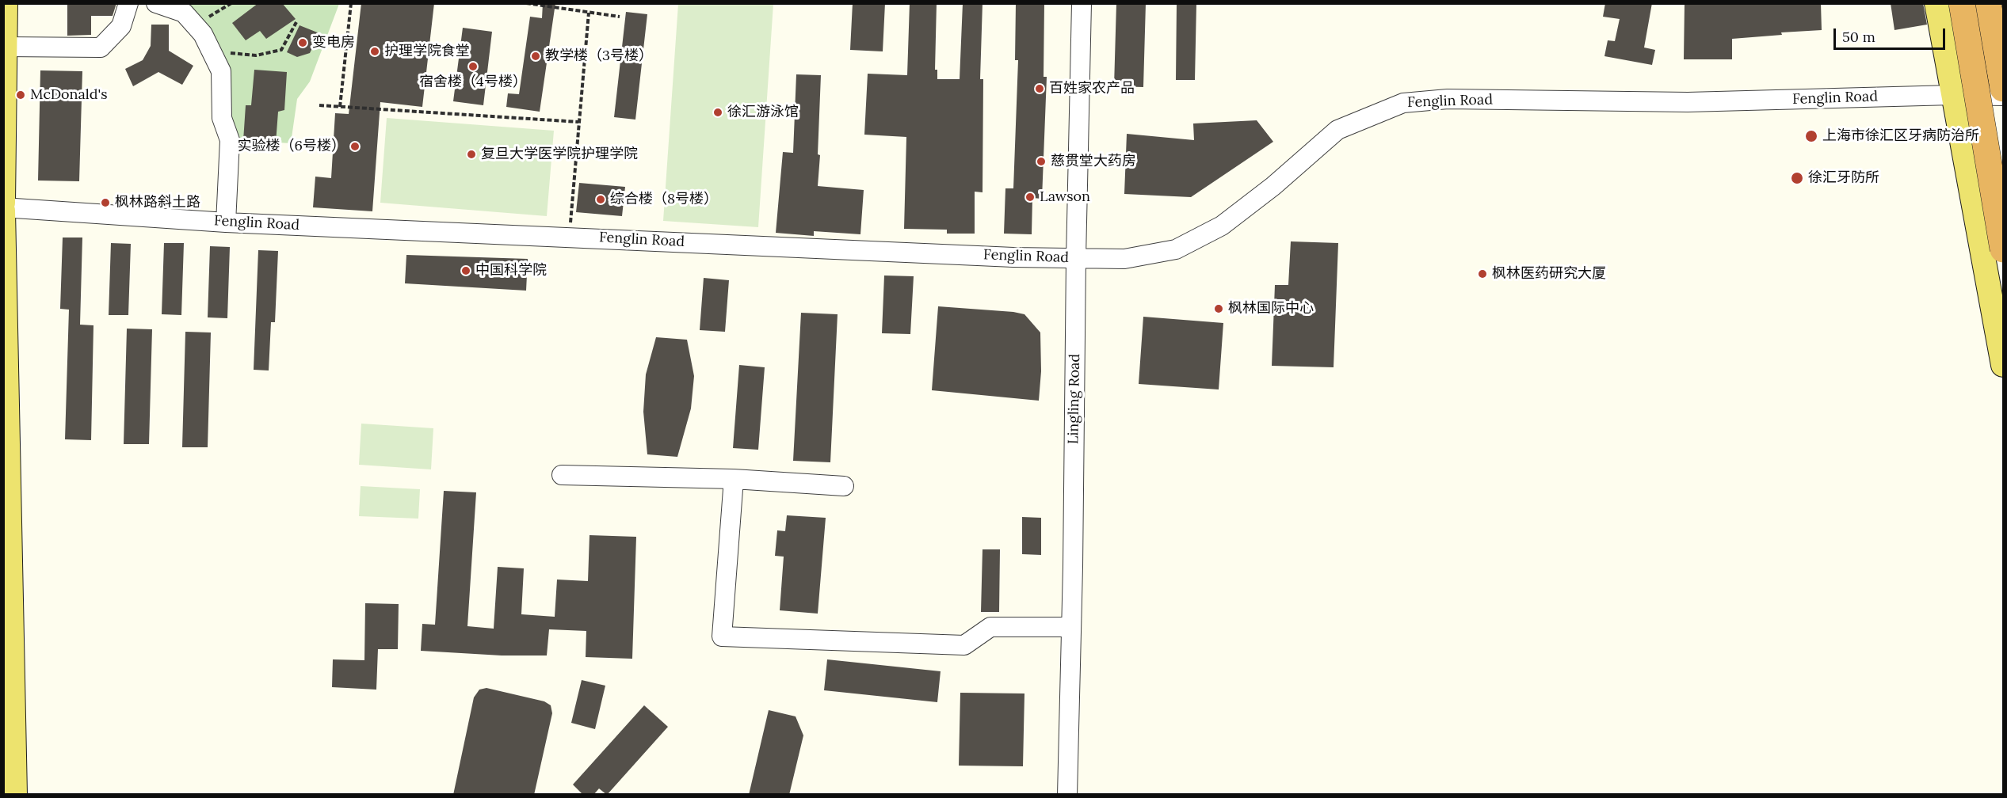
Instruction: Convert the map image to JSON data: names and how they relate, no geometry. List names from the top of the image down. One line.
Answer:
{"streets":{"street":["Fenglin Road","Lingling Road"]},"crossings":[["Fenglin Road","Lingling Road"]],"places":["变电房","护理学院食堂","教学楼（3号楼）","宿舍楼（4号楼）","百姓家农产品","McDonald's","徐汇游泳馆","上海市徐汇区牙病防治所","实验楼（6号楼）","复旦大学医学院护理学院","慈贯堂大药房","徐汇牙防所","Lawson","综合楼（8号楼）","枫林路斜土路","中国科学院","枫林医药研究大厦","枫林国际中心"],"scale_bar":"50 m"}
